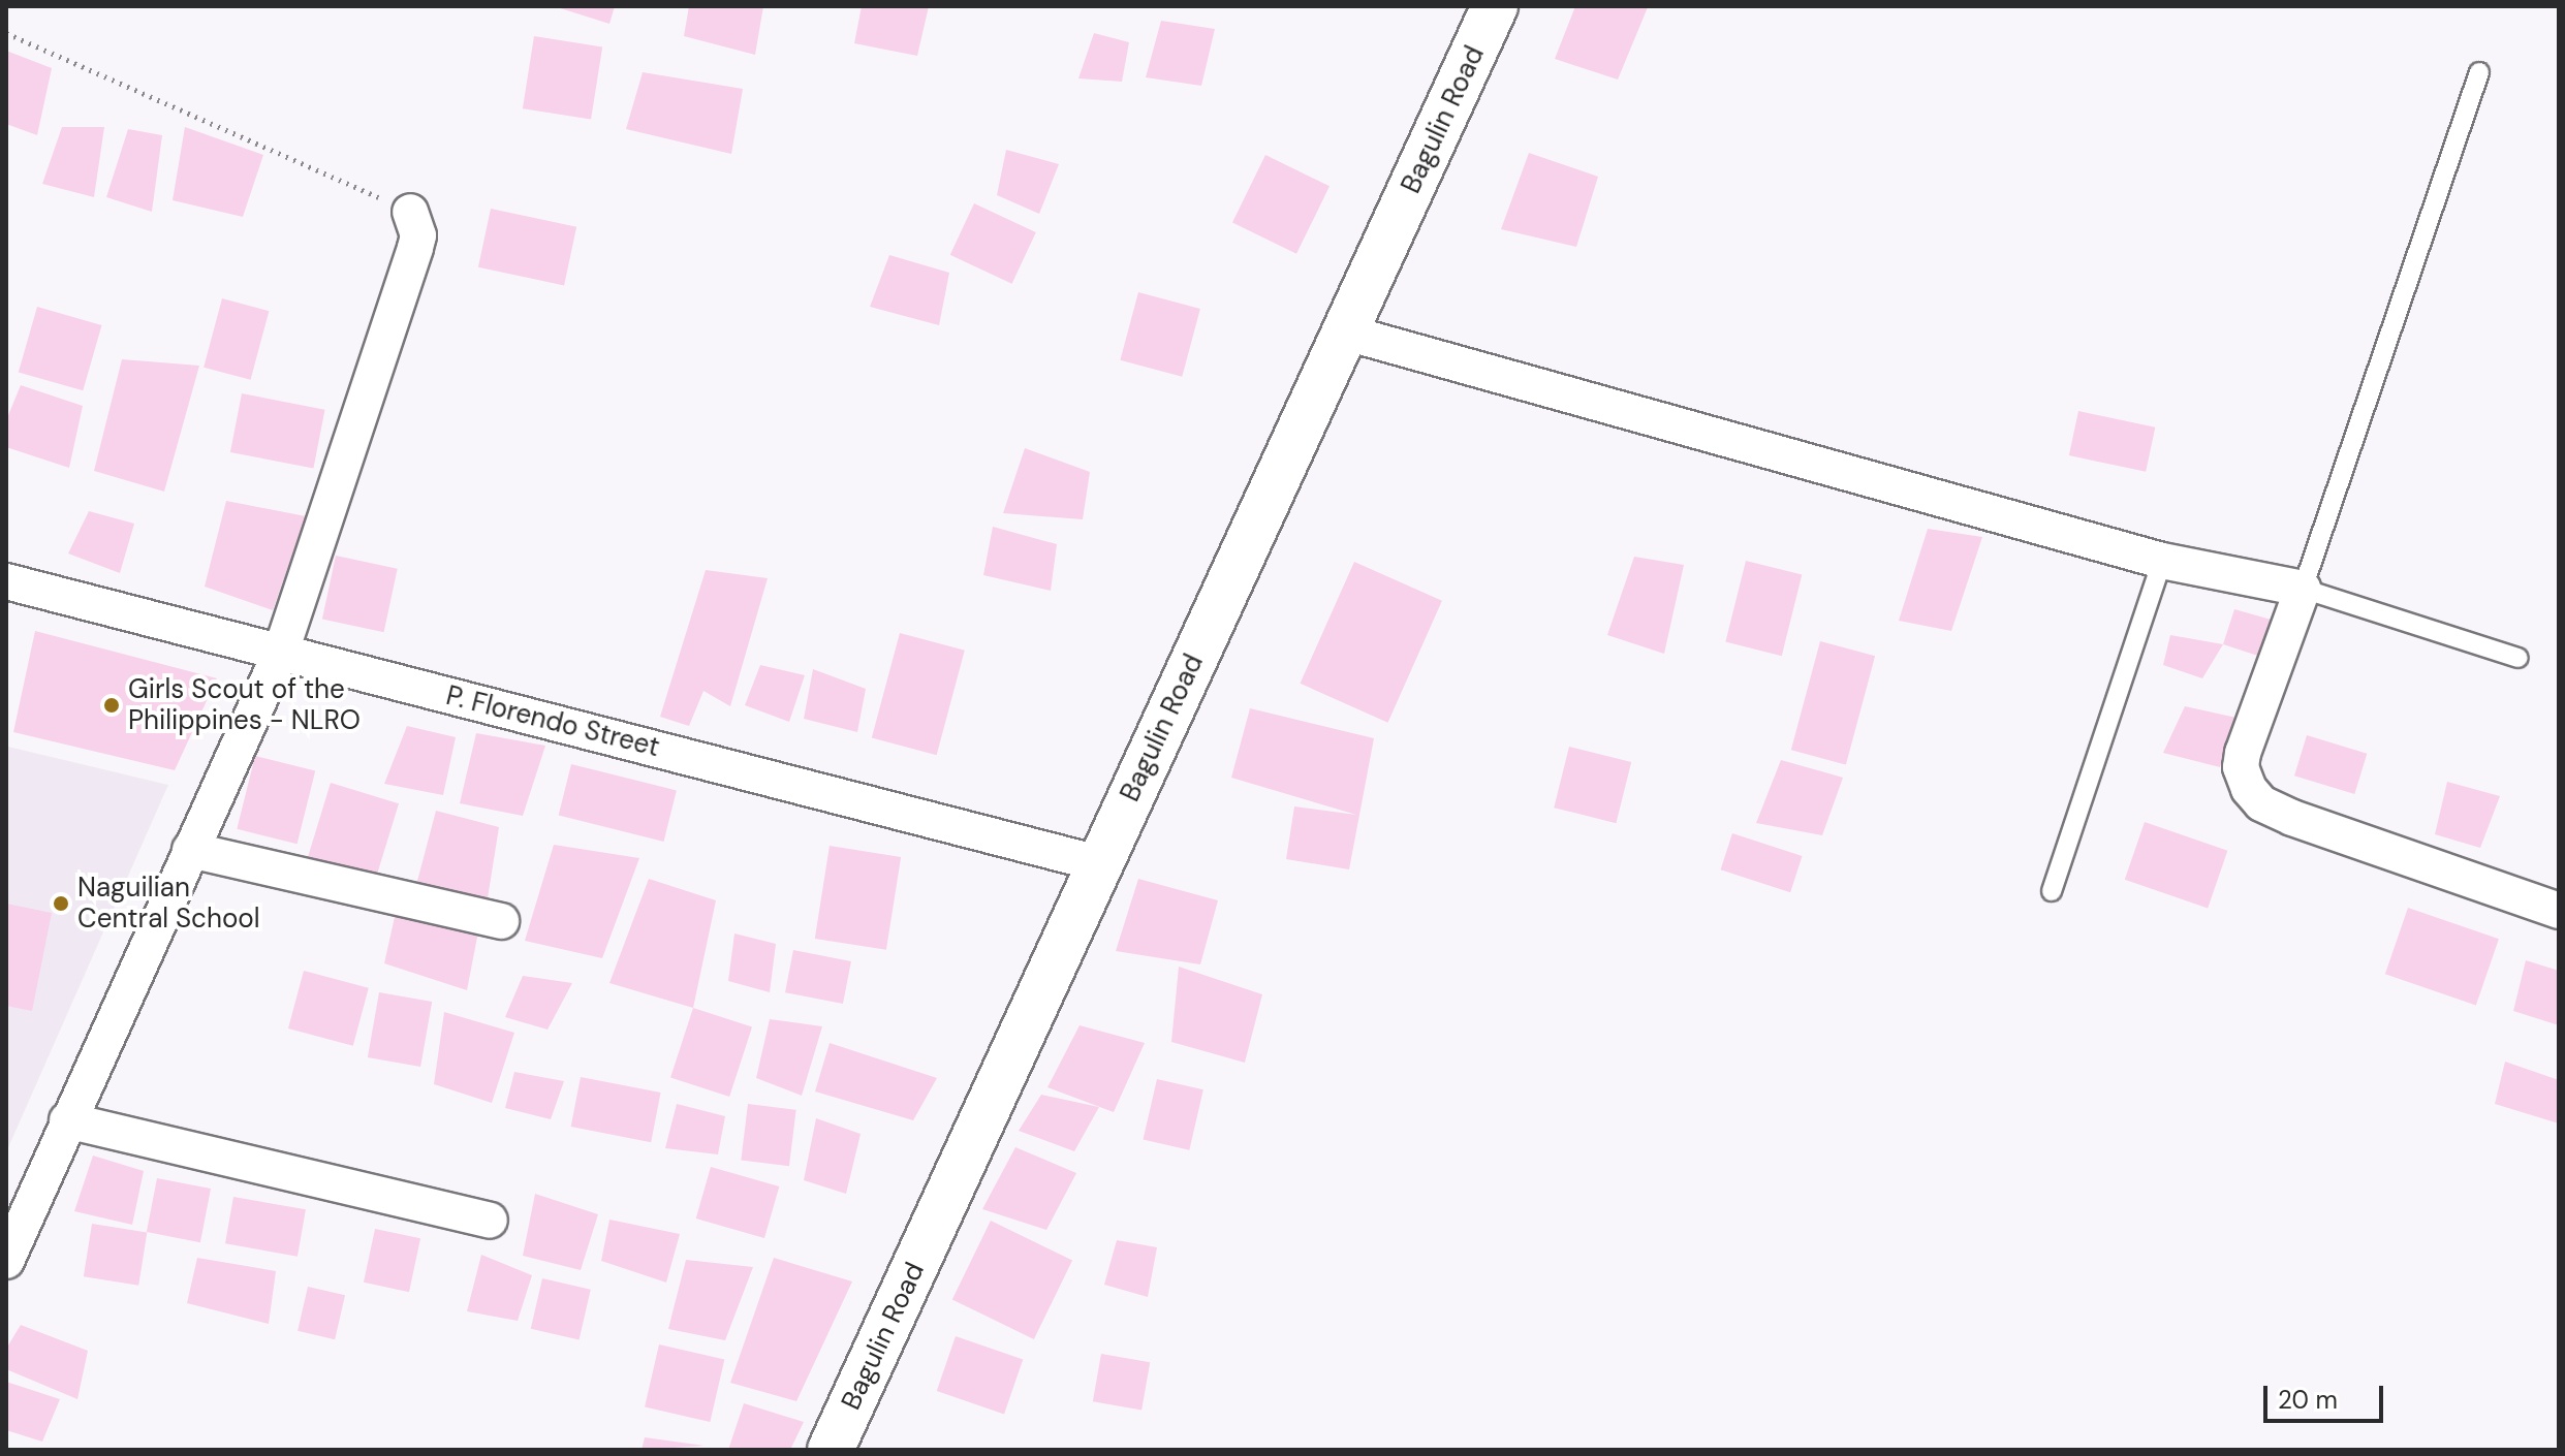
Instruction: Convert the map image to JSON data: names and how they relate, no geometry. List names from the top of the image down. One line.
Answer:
{"streets":{"main road":["Bagulin Road"],"street":["P. Florendo Street"]},"crossings":[["Bagulin Road","P. Florendo Street"]],"places":["Girls Scout of the Philippines - NLRO","Naguilian Central School"],"scale_bar":"20 m"}
